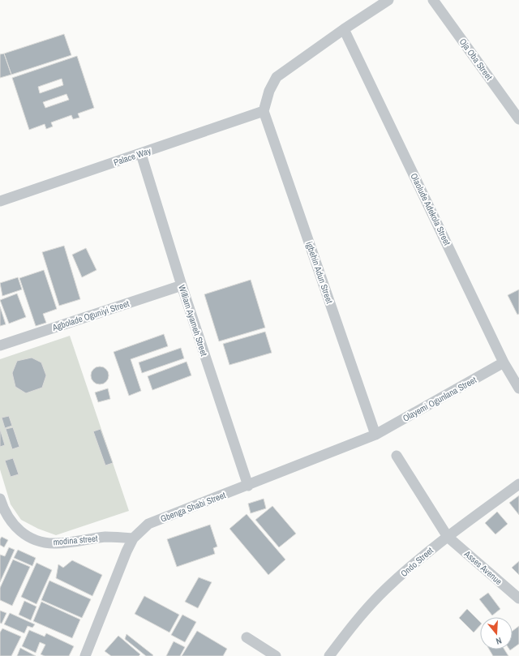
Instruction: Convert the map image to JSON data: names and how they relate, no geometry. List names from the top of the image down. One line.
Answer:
{"streets":{"street":["Oja Oba Street","Palace Way","Olaolude Adekola Street","igbehin Adun Street","Agbolade Oguniyi Street","William Ayameh Street","Olayemi Ogunlana Street","Gbenga Shabi Street","modina street","Ondo Street","Asses Avenue"]},"crossings":[["Palace Way","igbehin Adun Street"],["Palace Way","William Ayameh Street"],["Olaolude Adekola Street","Olayemi Ogunlana Street"],["igbehin Adun Street","Olayemi Ogunlana Street"],["igbehin Adun Street","Gbenga Shabi Street"],["Agbolade Oguniyi Street","William Ayameh Street"],["William Ayameh Street","Gbenga Shabi Street"],["Olayemi Ogunlana Street","Gbenga Shabi Street"],["Gbenga Shabi Street","modina street"],["Ondo Street","Asses Avenue"]],"north":"bottom"}
